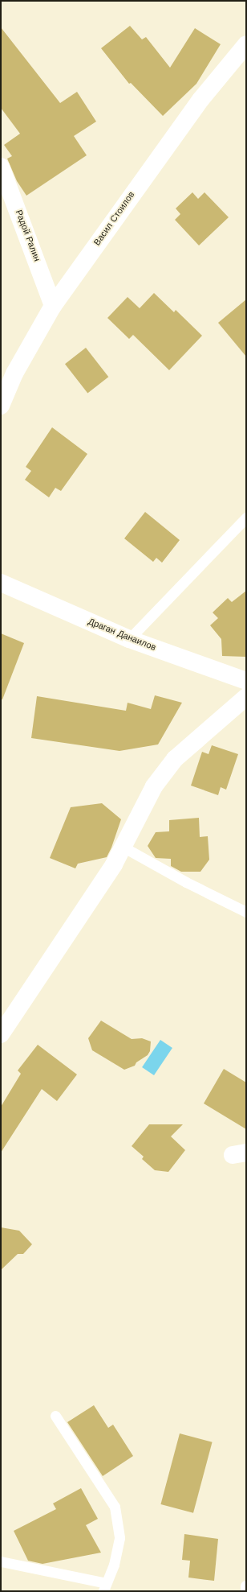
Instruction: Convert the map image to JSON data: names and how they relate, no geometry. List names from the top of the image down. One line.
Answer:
{"streets":{"street":["Васил Стоилов","Радой Ралин","Драган Данаилов"]},"crossings":[["Васил Стоилов","Радой Ралин"]]}
